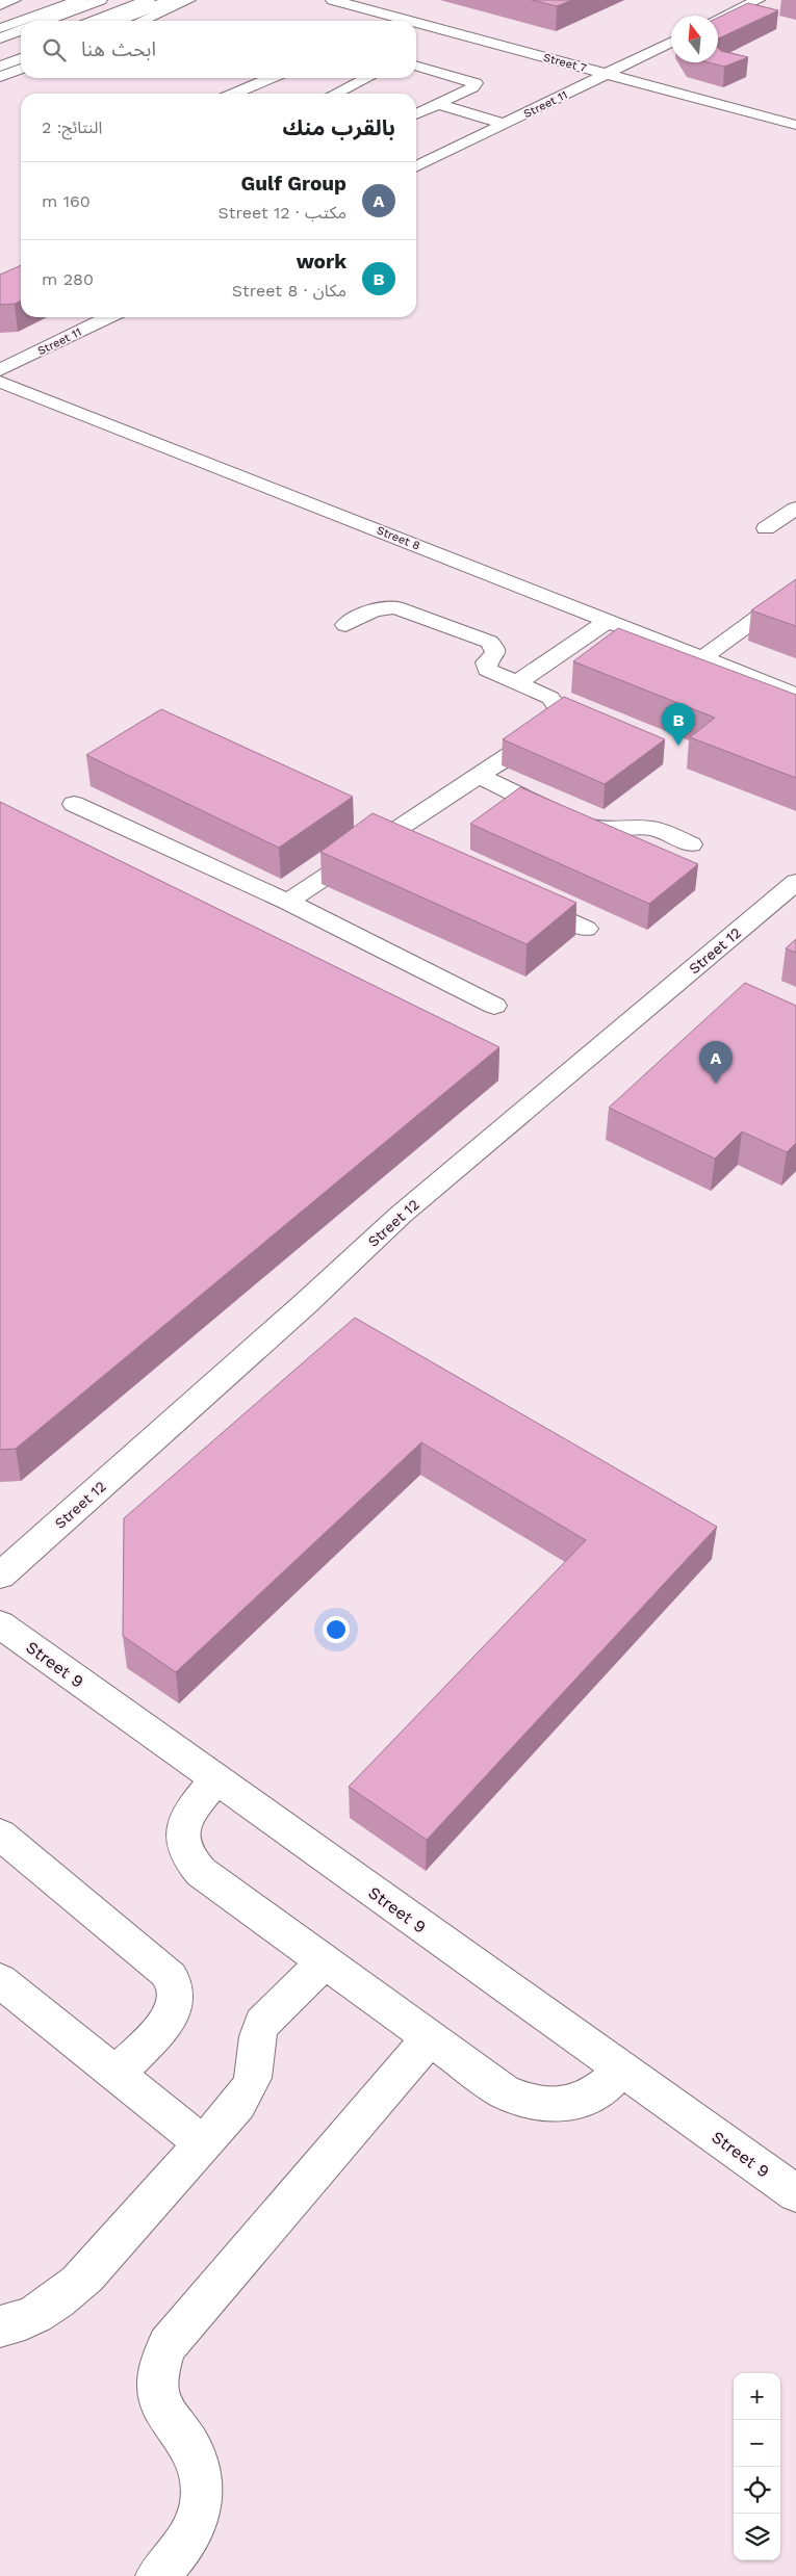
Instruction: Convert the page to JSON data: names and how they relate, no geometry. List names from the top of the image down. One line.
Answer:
{"streets":{"main road":["Street 7","Street 11","Street 8","Street 12","Street 9"]},"crossings":[["Street 7","Street 11"]],"north":"top","page":{"search":"ابحث هنا","heading":["بالقرب منك","النتائج: 2"],"list":[{"mark":"A","name":"Gulf Group","note":"مكتب · Street 12","value":"160 m"},{"mark":"B","name":"work","note":"مكان · Street 8","value":"280 m"}],"pins":["B","A"],"map_buttons":["+","−"]}}
